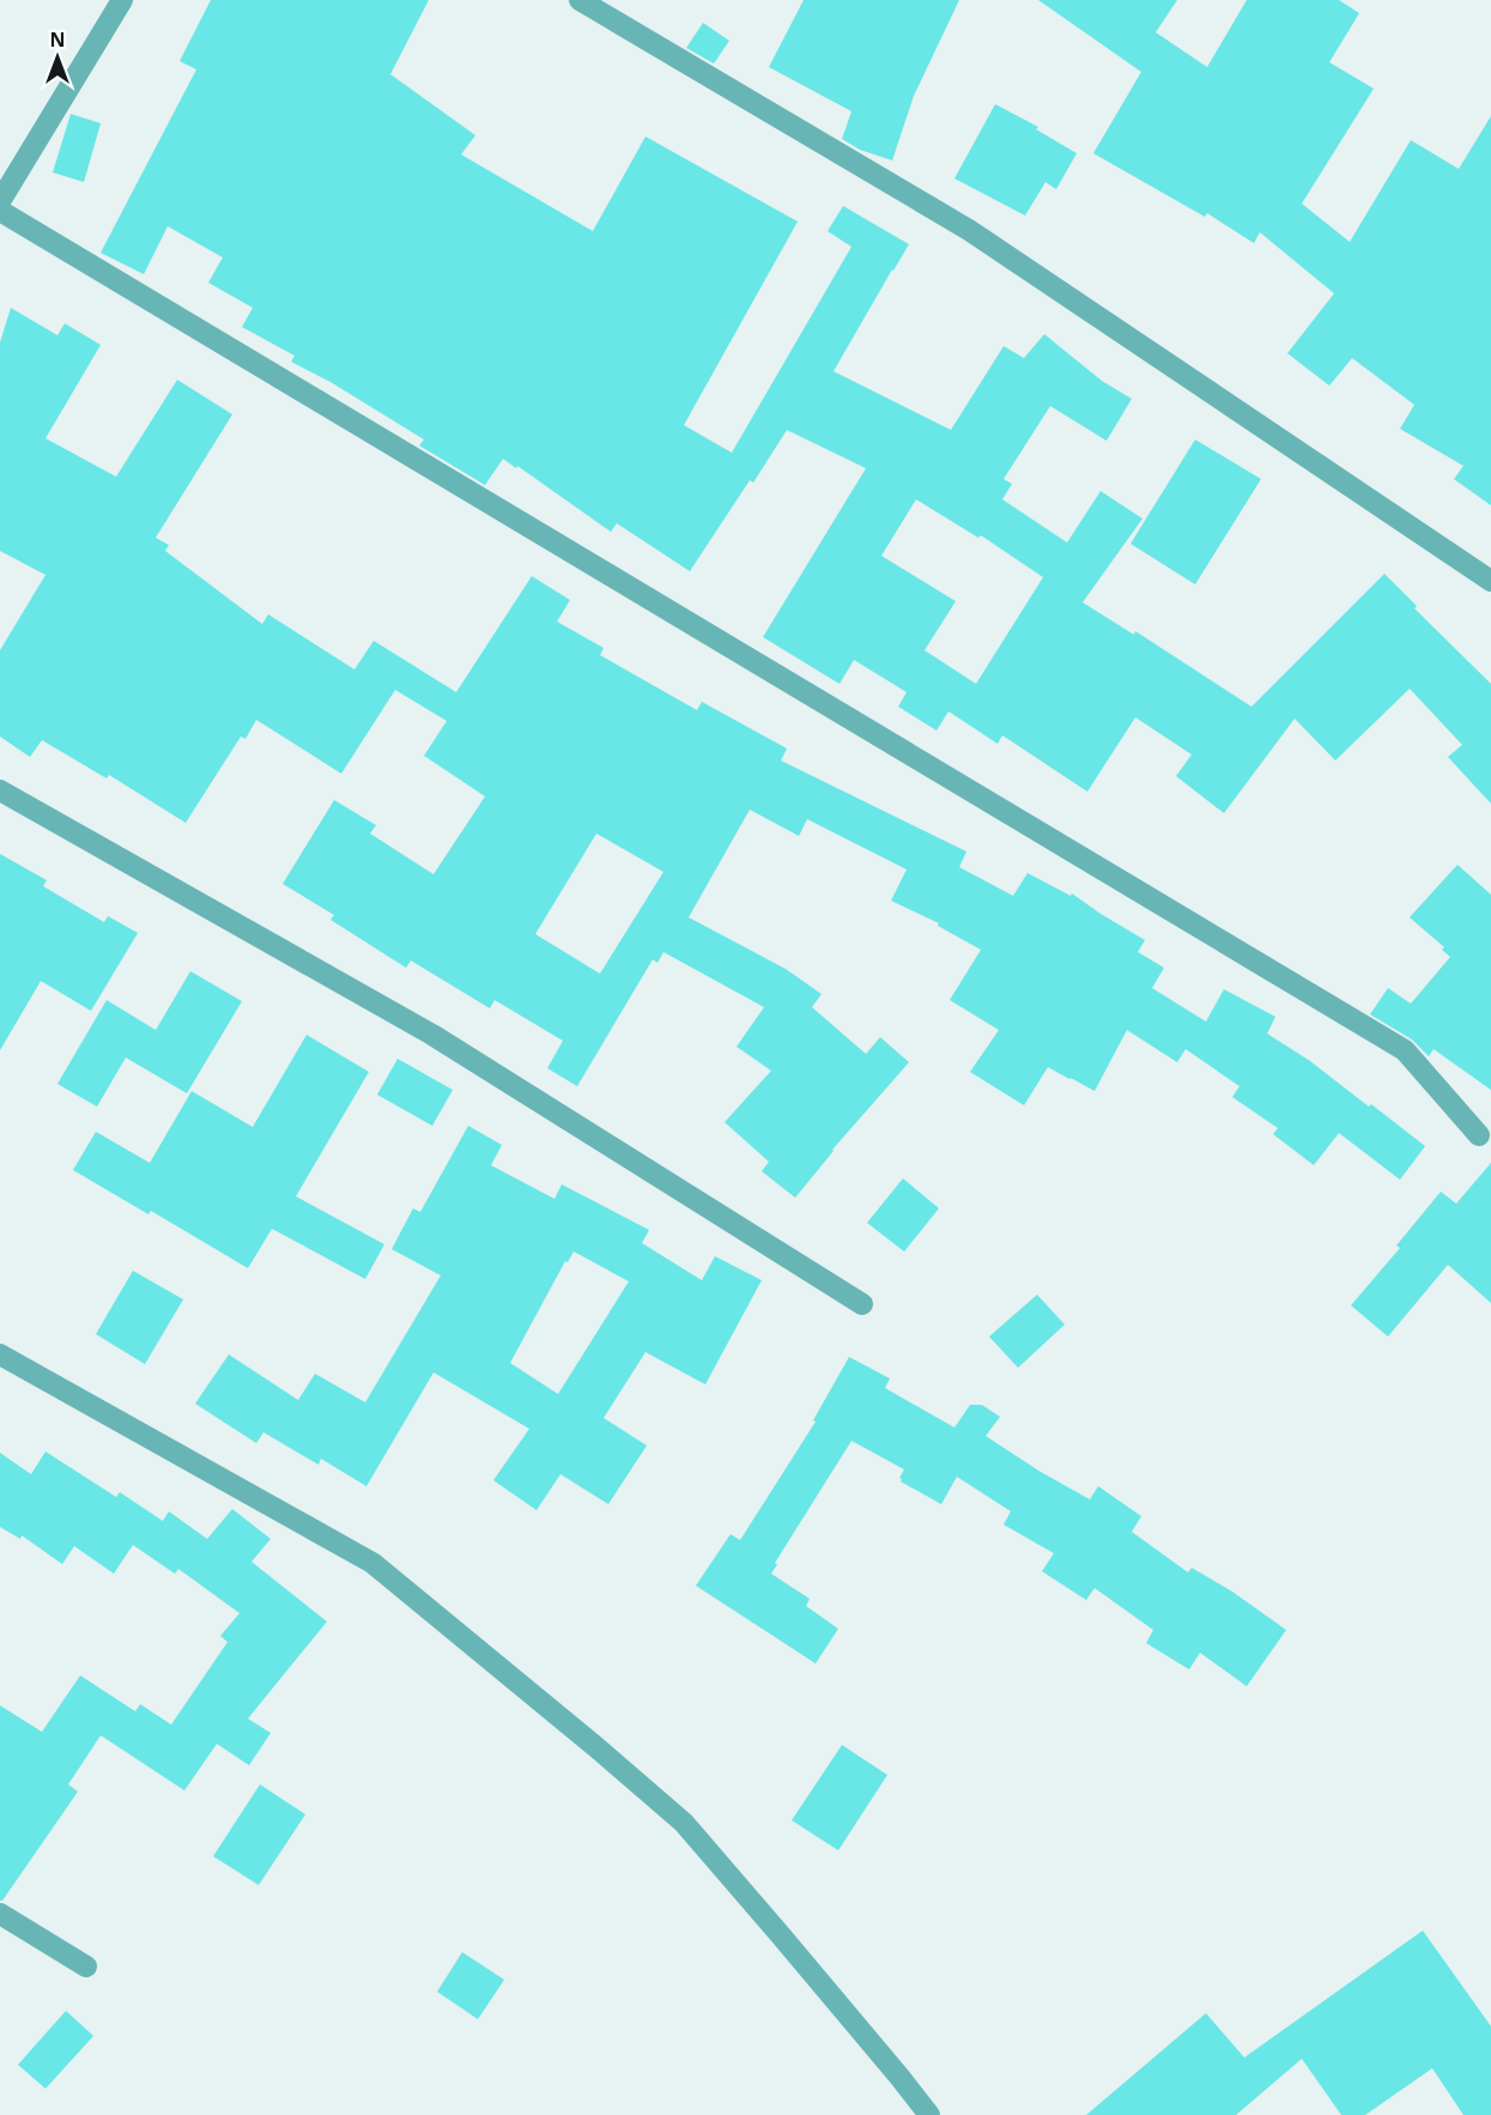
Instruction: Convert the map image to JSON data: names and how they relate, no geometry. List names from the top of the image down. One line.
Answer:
{"north":"top"}
